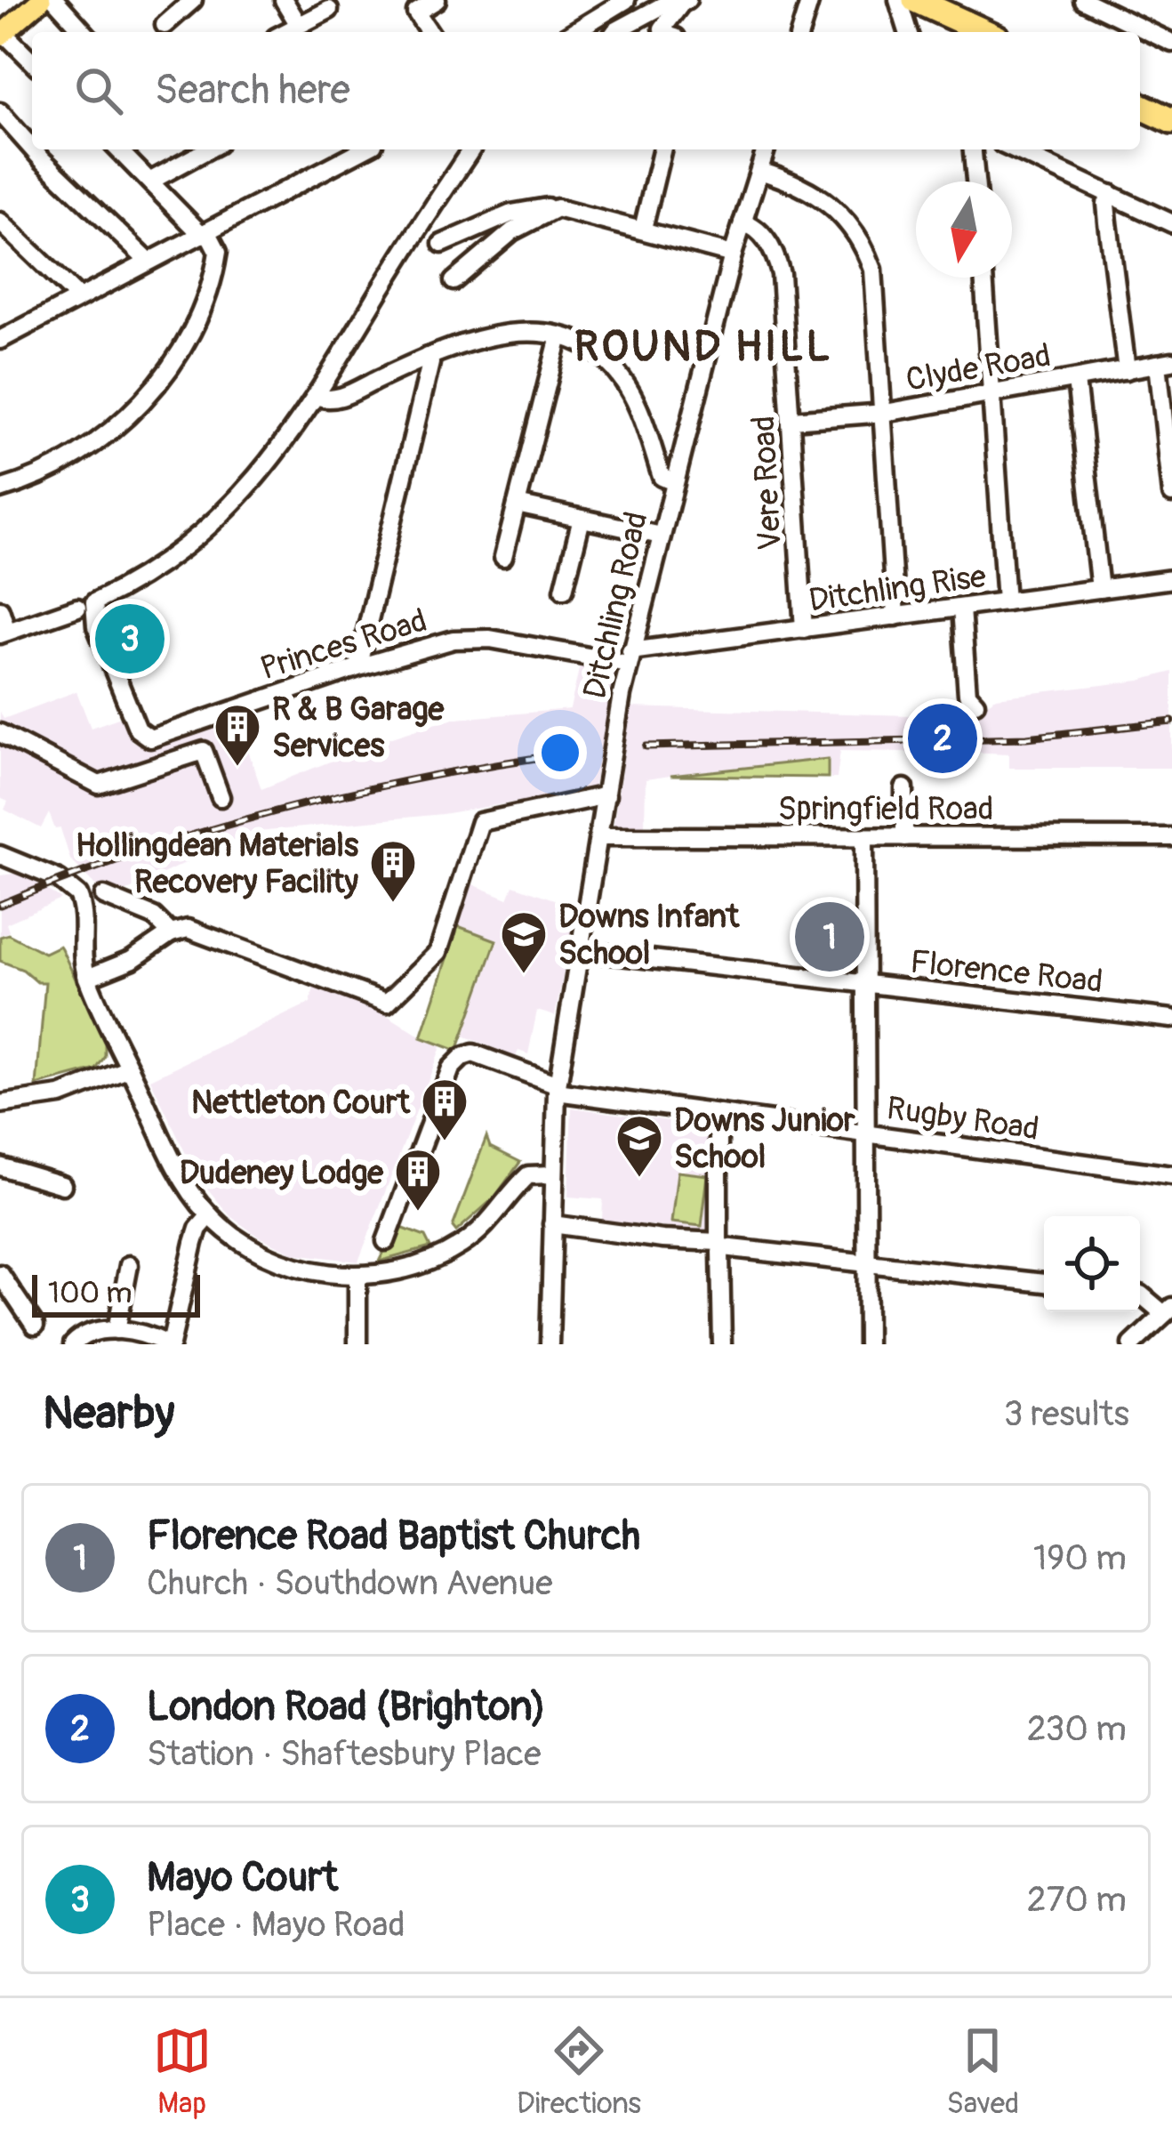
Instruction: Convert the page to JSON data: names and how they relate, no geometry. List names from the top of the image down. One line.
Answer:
{"streets":{"street":["Clyde Road","Vere Road","Ditchling Rise","Ditchling Road","Princes Road","Springfield Road","Florence Road","Rugby Road"]},"crossings":[["Clyde Road","Vere Road"],["Vere Road","Ditchling Rise"],["Vere Road","Ditchling Road"],["Ditchling Rise","Ditchling Road"],["Ditchling Rise","Princes Road"],["Ditchling Road","Princes Road"],["Ditchling Road","Springfield Road"],["Ditchling Road","Florence Road"],["Ditchling Road","Rugby Road"]],"districts":["ROUND HILL"],"places":{"building":["R & B Garage Services","Hollingdean Materials Recovery Facility","Nettleton Court","Dudeney Lodge"],"school or university":["Downs Infant School","Downs Junior School"]},"scale_bar":"100 m","north":"bottom","page":{"search":"Search here","pins":["3","2","1"],"scale":"100 m","heading":["Nearby","3 results"],"list":[{"mark":"1","name":"Florence Road Baptist Church","note":"Church · Southdown Avenue","value":"190 m"},{"mark":"2","name":"London Road (Brighton)","note":"Station · Shaftesbury Place","value":"230 m"},{"mark":"3","name":"Mayo Court","note":"Place · Mayo Road","value":"270 m"}],"nav":["Map","Directions","Saved"]}}
